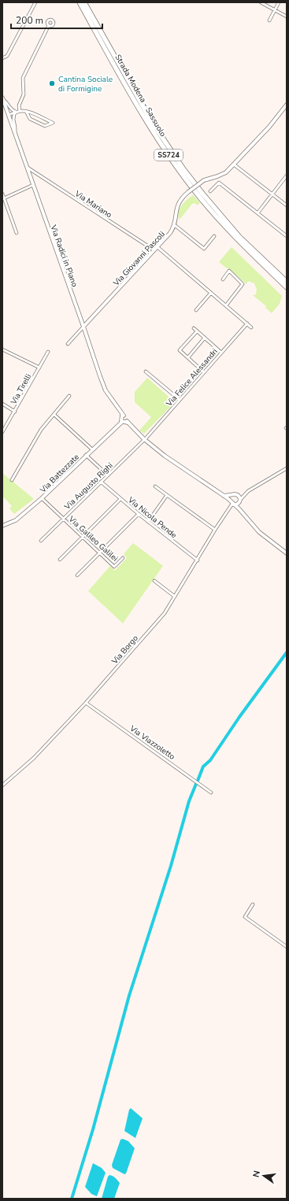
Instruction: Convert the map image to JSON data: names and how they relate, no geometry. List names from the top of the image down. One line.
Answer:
{"streets":{"highway":["Strada Modena - Sassuolo","SS724"],"street":["Via Mariano","Via Radici in Piano","Via Giovanni Pascoli","Via Felice Alessandri","Via Tirelli","Via Battezzate","Via Augusto Righi","Via Nicola Pende","Via Galileo Galilei","Via Borgo","Via Viazzoletto"]},"crossings":[["Via Mariano","Via Radici in Piano"],["Via Mariano","Via Giovanni Pascoli"],["Via Radici in Piano","Via Giovanni Pascoli"],["Via Radici in Piano","Via Felice Alessandri"],["Via Radici in Piano","Via Battezzate"],["Via Radici in Piano","Via Augusto Righi"],["Via Radici in Piano","Via Borgo"],["Via Felice Alessandri","Via Augusto Righi"],["Via Battezzate","Via Galileo Galilei"],["Via Augusto Righi","Via Nicola Pende"],["Via Augusto Righi","Via Galileo Galilei"],["Via Nicola Pende","Via Borgo"],["Via Borgo","Via Viazzoletto"]],"places":["Cantina Sociale di Formigine"],"scale_bar":"200 m","north":"left"}
